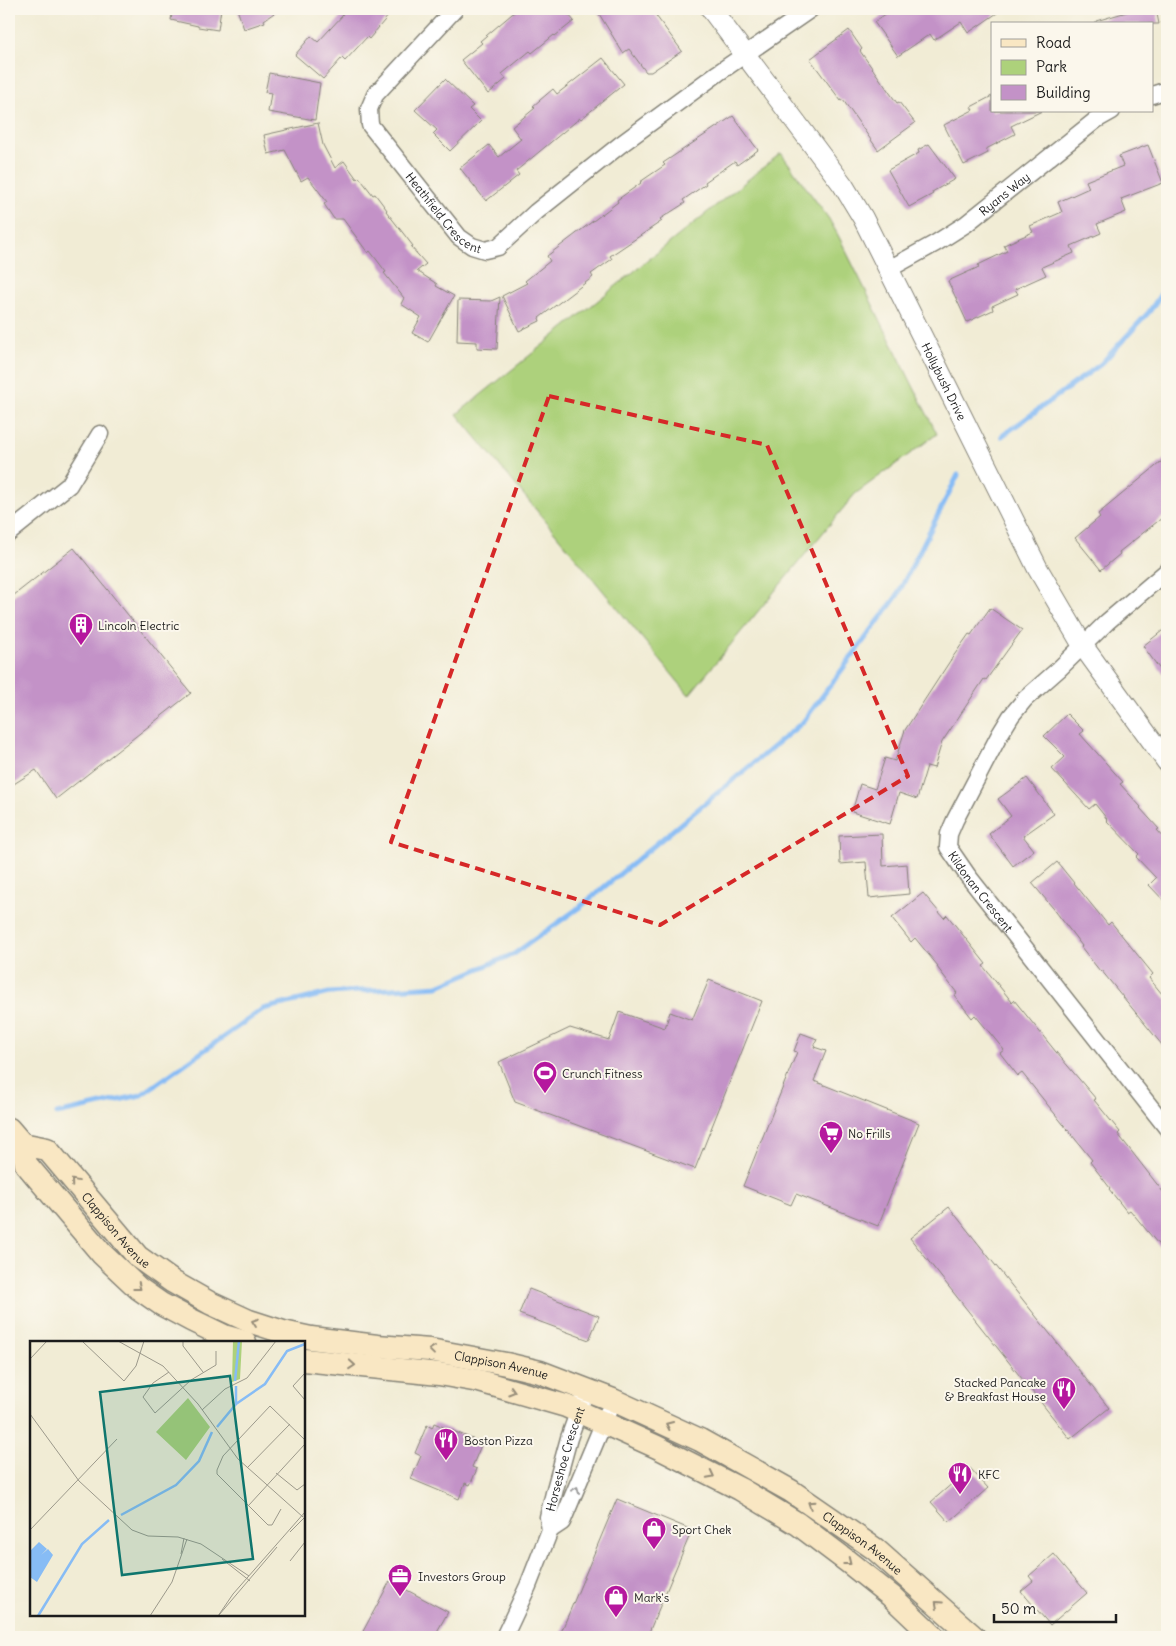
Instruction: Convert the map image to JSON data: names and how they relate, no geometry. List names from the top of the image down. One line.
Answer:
{"streets":{"main road":["Clappison Avenue"],"street":["Ryans Way","Heathfield Crescent","Hollybush Drive","Kildonan Crescent","Horseshoe Crescent"]},"crossings":[["Ryans Way","Hollybush Drive"],["Heathfield Crescent","Hollybush Drive"],["Hollybush Drive","Kildonan Crescent"],["Clappison Avenue","Horseshoe Crescent"]],"places":{"building":["Lincoln Electric"],"sports":["Crunch Fitness"],"supermarket":["No Frills"],"restaurant":["Stacked Pancake & Breakfast House","Boston Pizza","KFC"],"shop":["Sport Chek","Mark's"],"office":["Investors Group"]},"legend":["Road","Park","Building"],"scale_bar":"50 m"}
